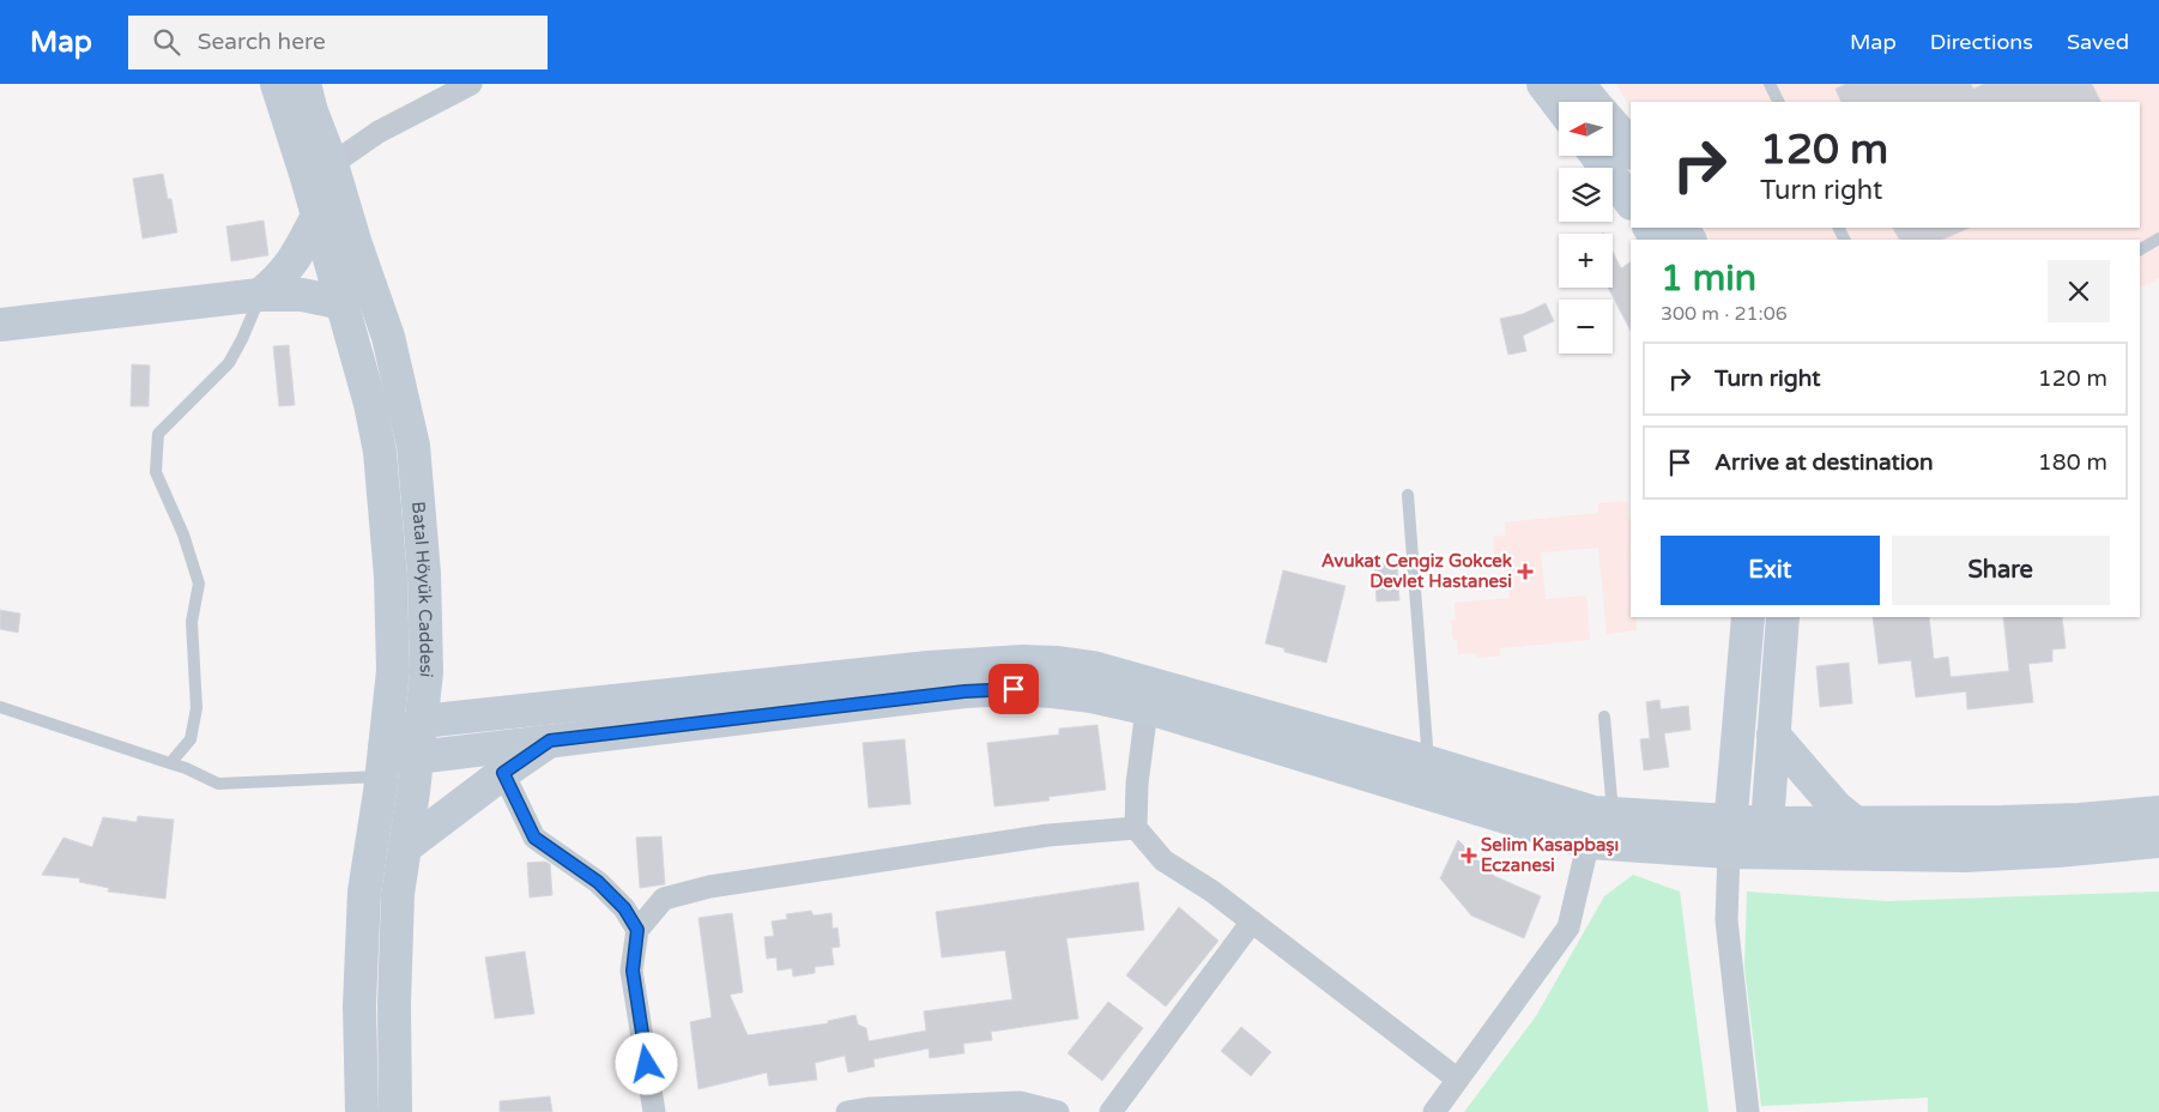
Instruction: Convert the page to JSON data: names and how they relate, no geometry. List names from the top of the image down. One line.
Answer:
{"streets":{"street":["Batal Höyük Caddesi"]},"places":{"health":["Avukat Cengiz Gokcek Devlet Hastanesi","Selim Kasapbaşı Eczanesi"]},"north":"left","page":{"header":"Map","search":"Search here","nav":["Map","Directions","Saved"],"map_buttons":["+","−"],"turn":["120 m","Turn right"],"heading":["1 min","300 m · 21:06"],"list":[{"name":"Turn right","value":"120 m"},{"name":"Arrive at destination","value":"180 m"}],"buttons":["Exit","Share"]}}
